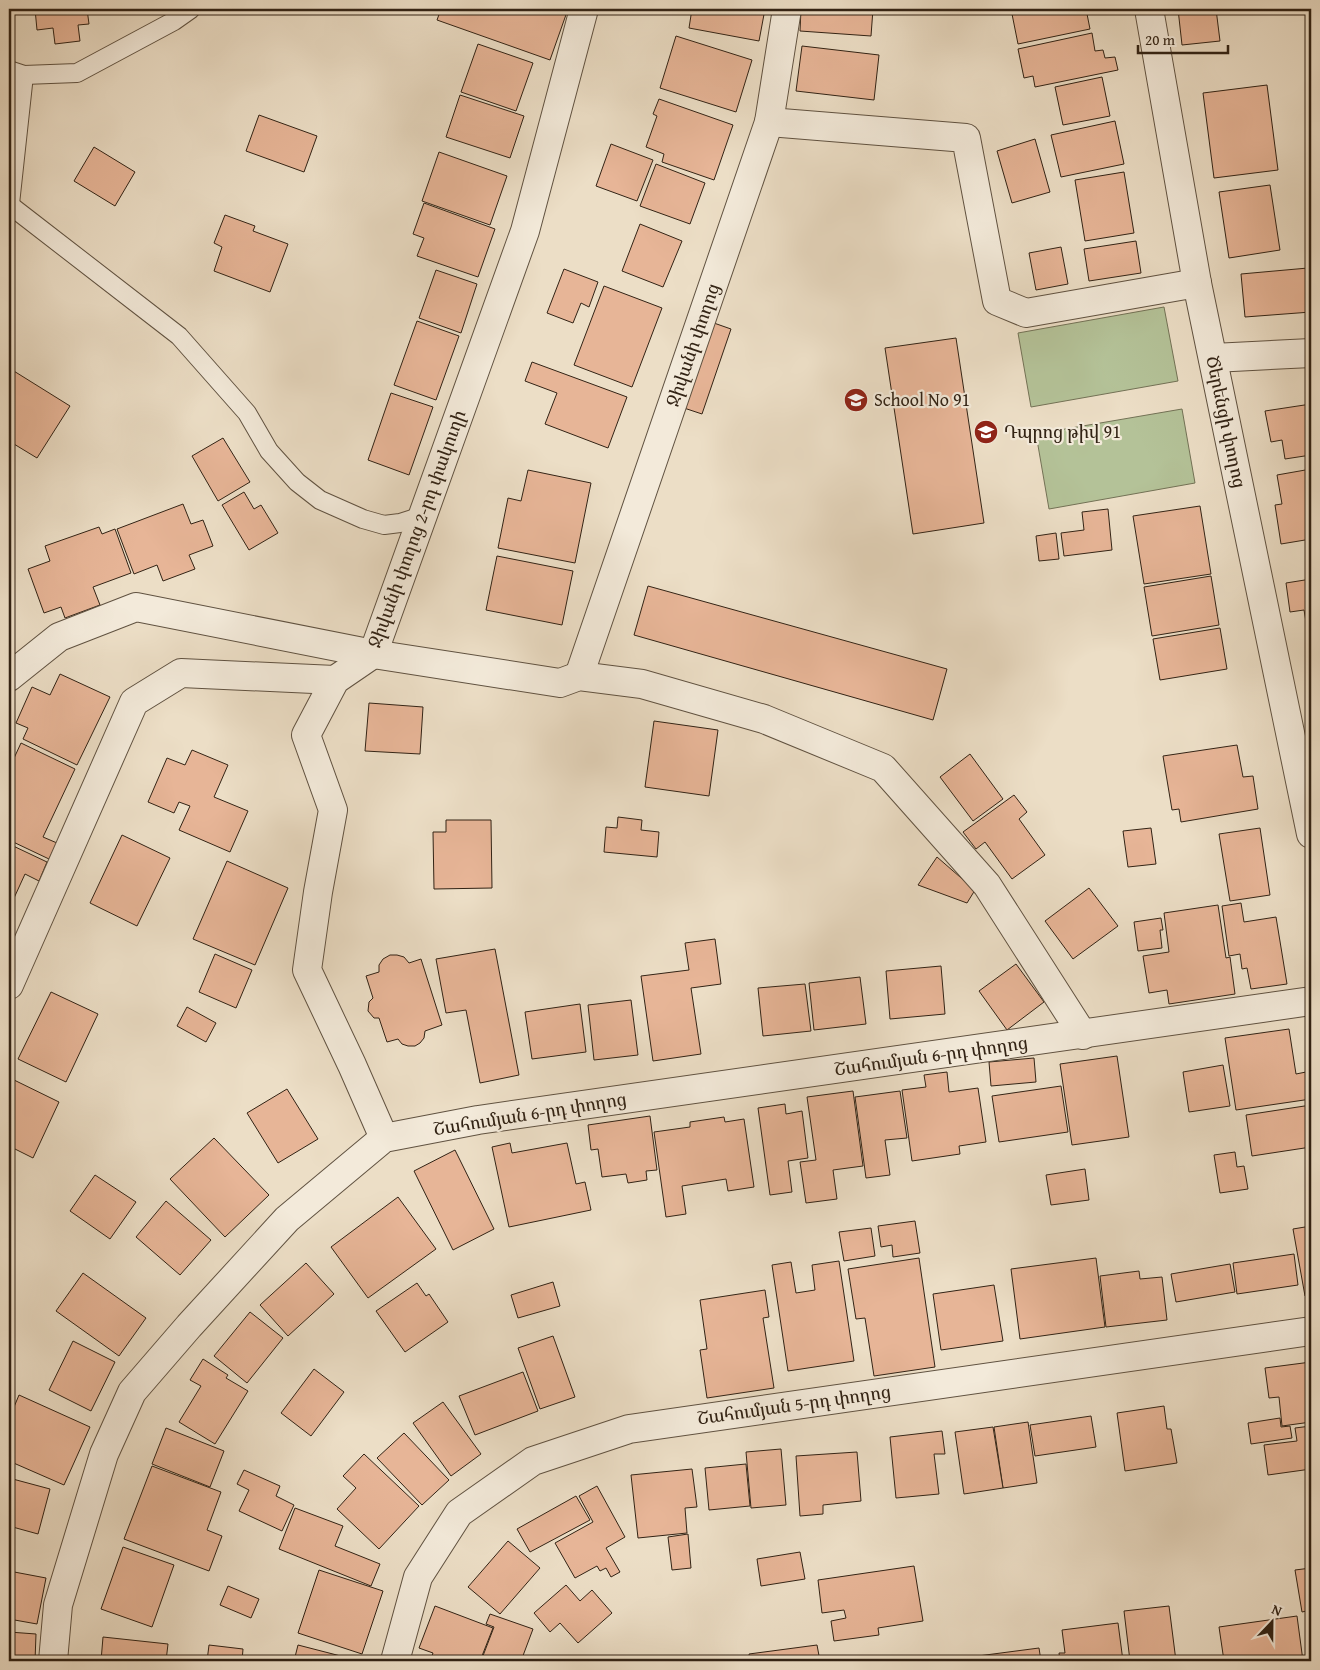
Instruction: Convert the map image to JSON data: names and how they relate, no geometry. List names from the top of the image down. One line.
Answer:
{"streets":{"street":["Ջիվանի փողոց","Ծերենցի փողոց","Ջիվանի փողոց 2-րդ փակուղի","Շահումյան 6-րդ փողոց","Շահումյան 5-րդ փողոց"]},"crossings":[["Ջիվանի փողոց 2-րդ փակուղի","Շահումյան 6-րդ փողոց"]],"places":{"school or university":["School No 91","Դպրոց թիվ 91"]},"scale_bar":"20 m","north":"top"}
